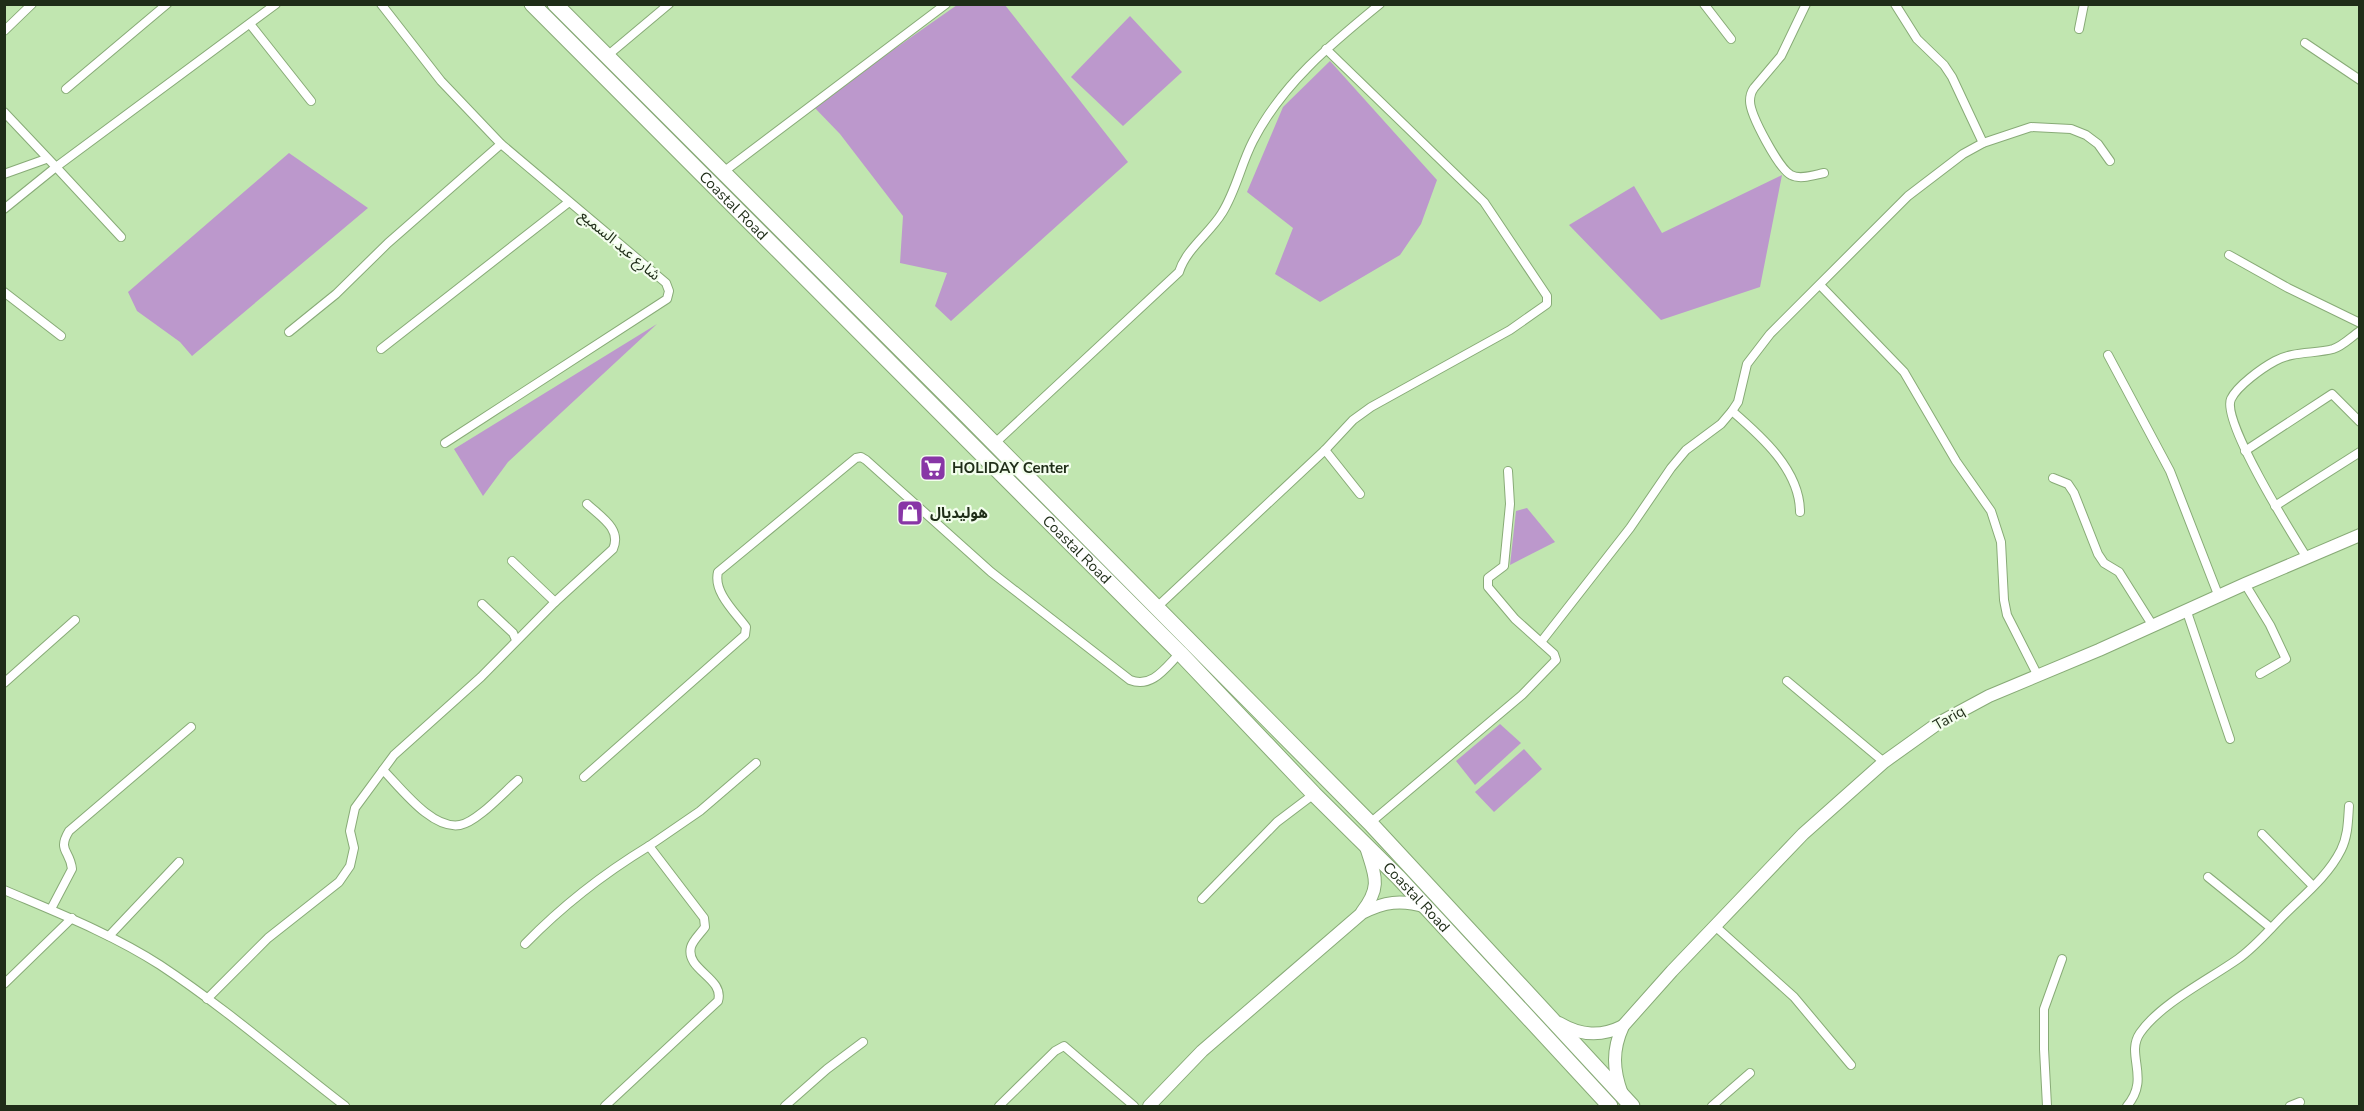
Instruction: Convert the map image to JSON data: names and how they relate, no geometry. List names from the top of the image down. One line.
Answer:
{"streets":{"highway":["Coastal Road"],"main road":["Tariq"],"street":["شارع عبد السميع"]},"places":{"supermarket":["HOLIDAY Center"],"shop":["هوليديال"]}}
